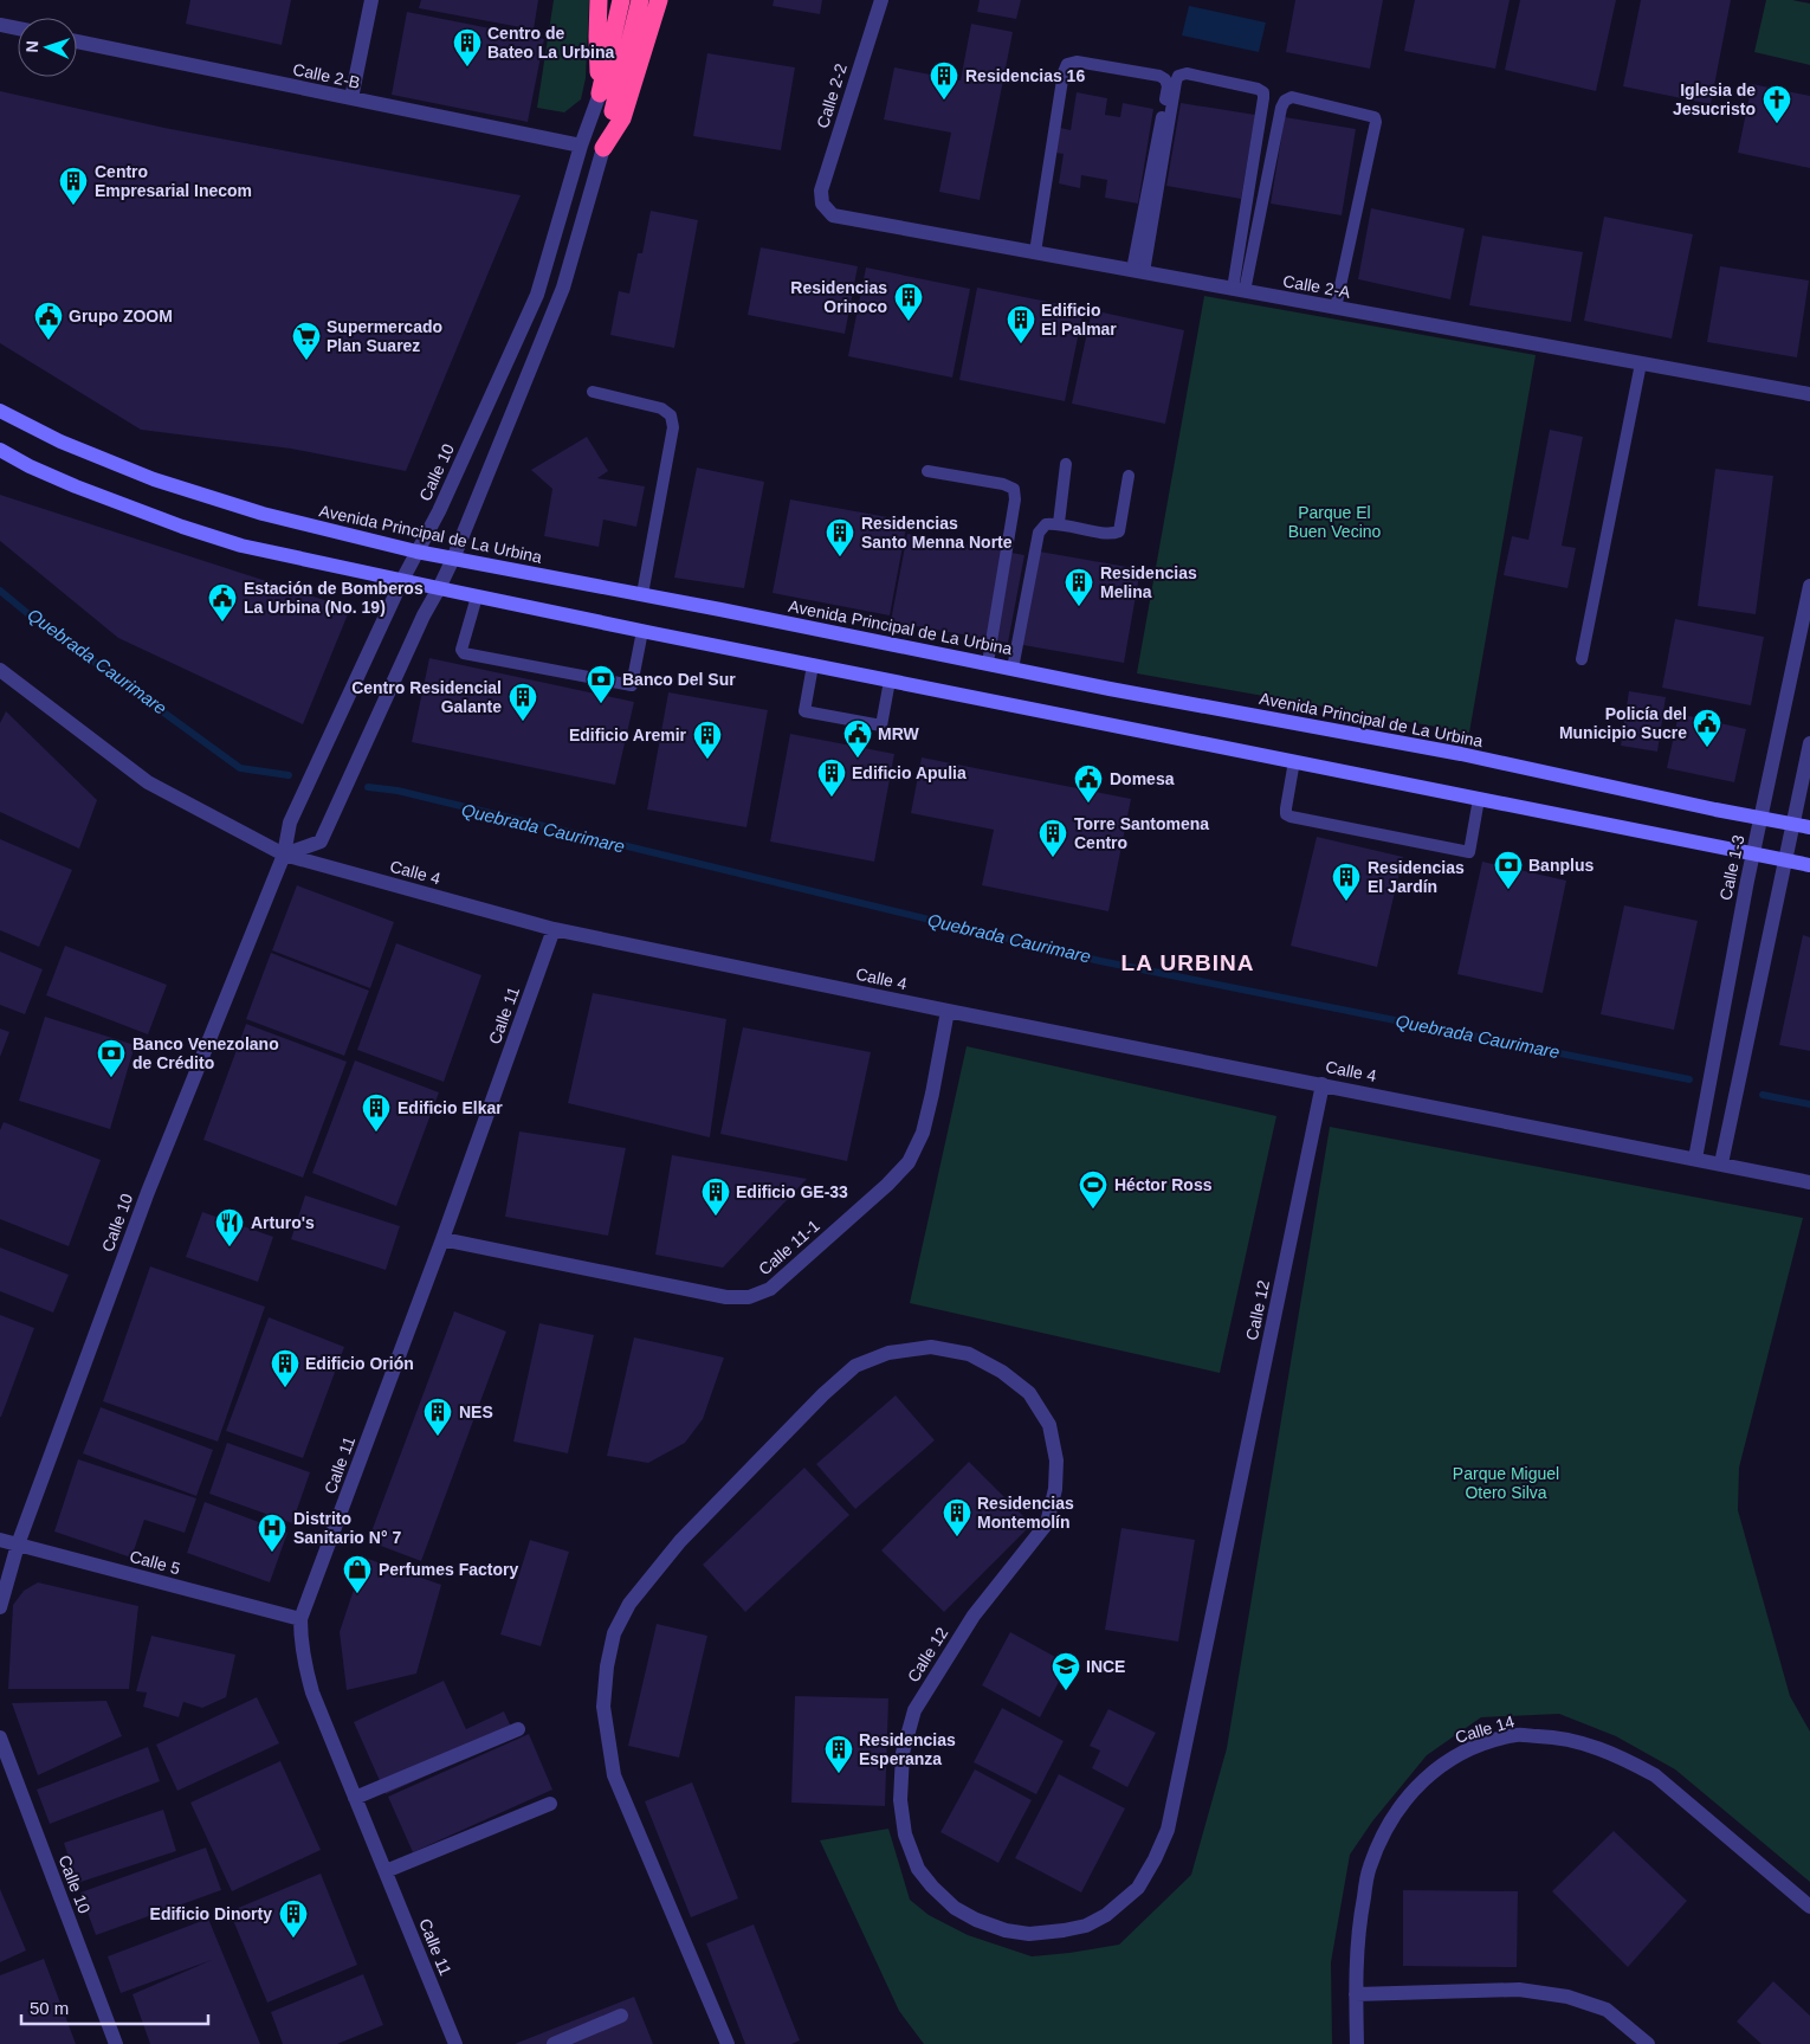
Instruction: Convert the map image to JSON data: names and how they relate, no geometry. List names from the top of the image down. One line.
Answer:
{"streets":{"main road":["Avenida Principal de La Urbina"],"street":["Calle 2-B","Calle 2-2","Calle 2-A","Calle 10","Calle 1-3","Calle 4","Calle 11","Calle 11-1","Calle 12","Calle 5","Calle 14"]},"crossings":[["Calle 2-B","Calle 10"],["Calle 2-2","Calle 2-A"],["Calle 10","Avenida Principal de La Urbina"],["Calle 10","Calle 4"],["Calle 10","Calle 5"],["Avenida Principal de La Urbina","Calle 1-3"],["Calle 1-3","Calle 4"],["Calle 4","Calle 11"],["Calle 4","Calle 11-1"],["Calle 4","Calle 12"],["Calle 11","Calle 11-1"],["Calle 11","Calle 5"]],"districts":["LA URBINA"],"water":["Quebrada Caurimare"],"parks":["Parque El Buen Vecino","Parque Miguel Otero Silva"],"places":{"building":["Centro de Bateo La Urbina","Residencias 16","Centro Empresarial Inecom","Residencias Orinoco","Edificio El Palmar","Residencias Santo Menna Norte","Residencias Melina","Centro Residencial Galante","Edificio Aremir","Edificio Apulia","Torre Santomena Centro","Residencias El Jardín","Edificio Elkar","Edificio GE-33","Edificio Orión","NES","Residencias Montemolín","Residencias Esperanza","Edificio Dinorty"],"church":["Iglesia de Jesucristo"],"public building":["Grupo ZOOM","Estación de Bomberos La Urbina (No. 19)","Policía del Municipio Sucre","MRW","Domesa"],"supermarket":["Supermercado Plan Suarez"],"bank":["Banco Del Sur","Banplus","Banco Venezolano de Crédito"],"sports":["Héctor Ross"],"restaurant":["Arturo's"],"hospital":["Distrito Sanitario N° 7"],"shop":["Perfumes Factory"],"school or university":["INCE"]},"scale_bar":"50 m","north":"left"}
